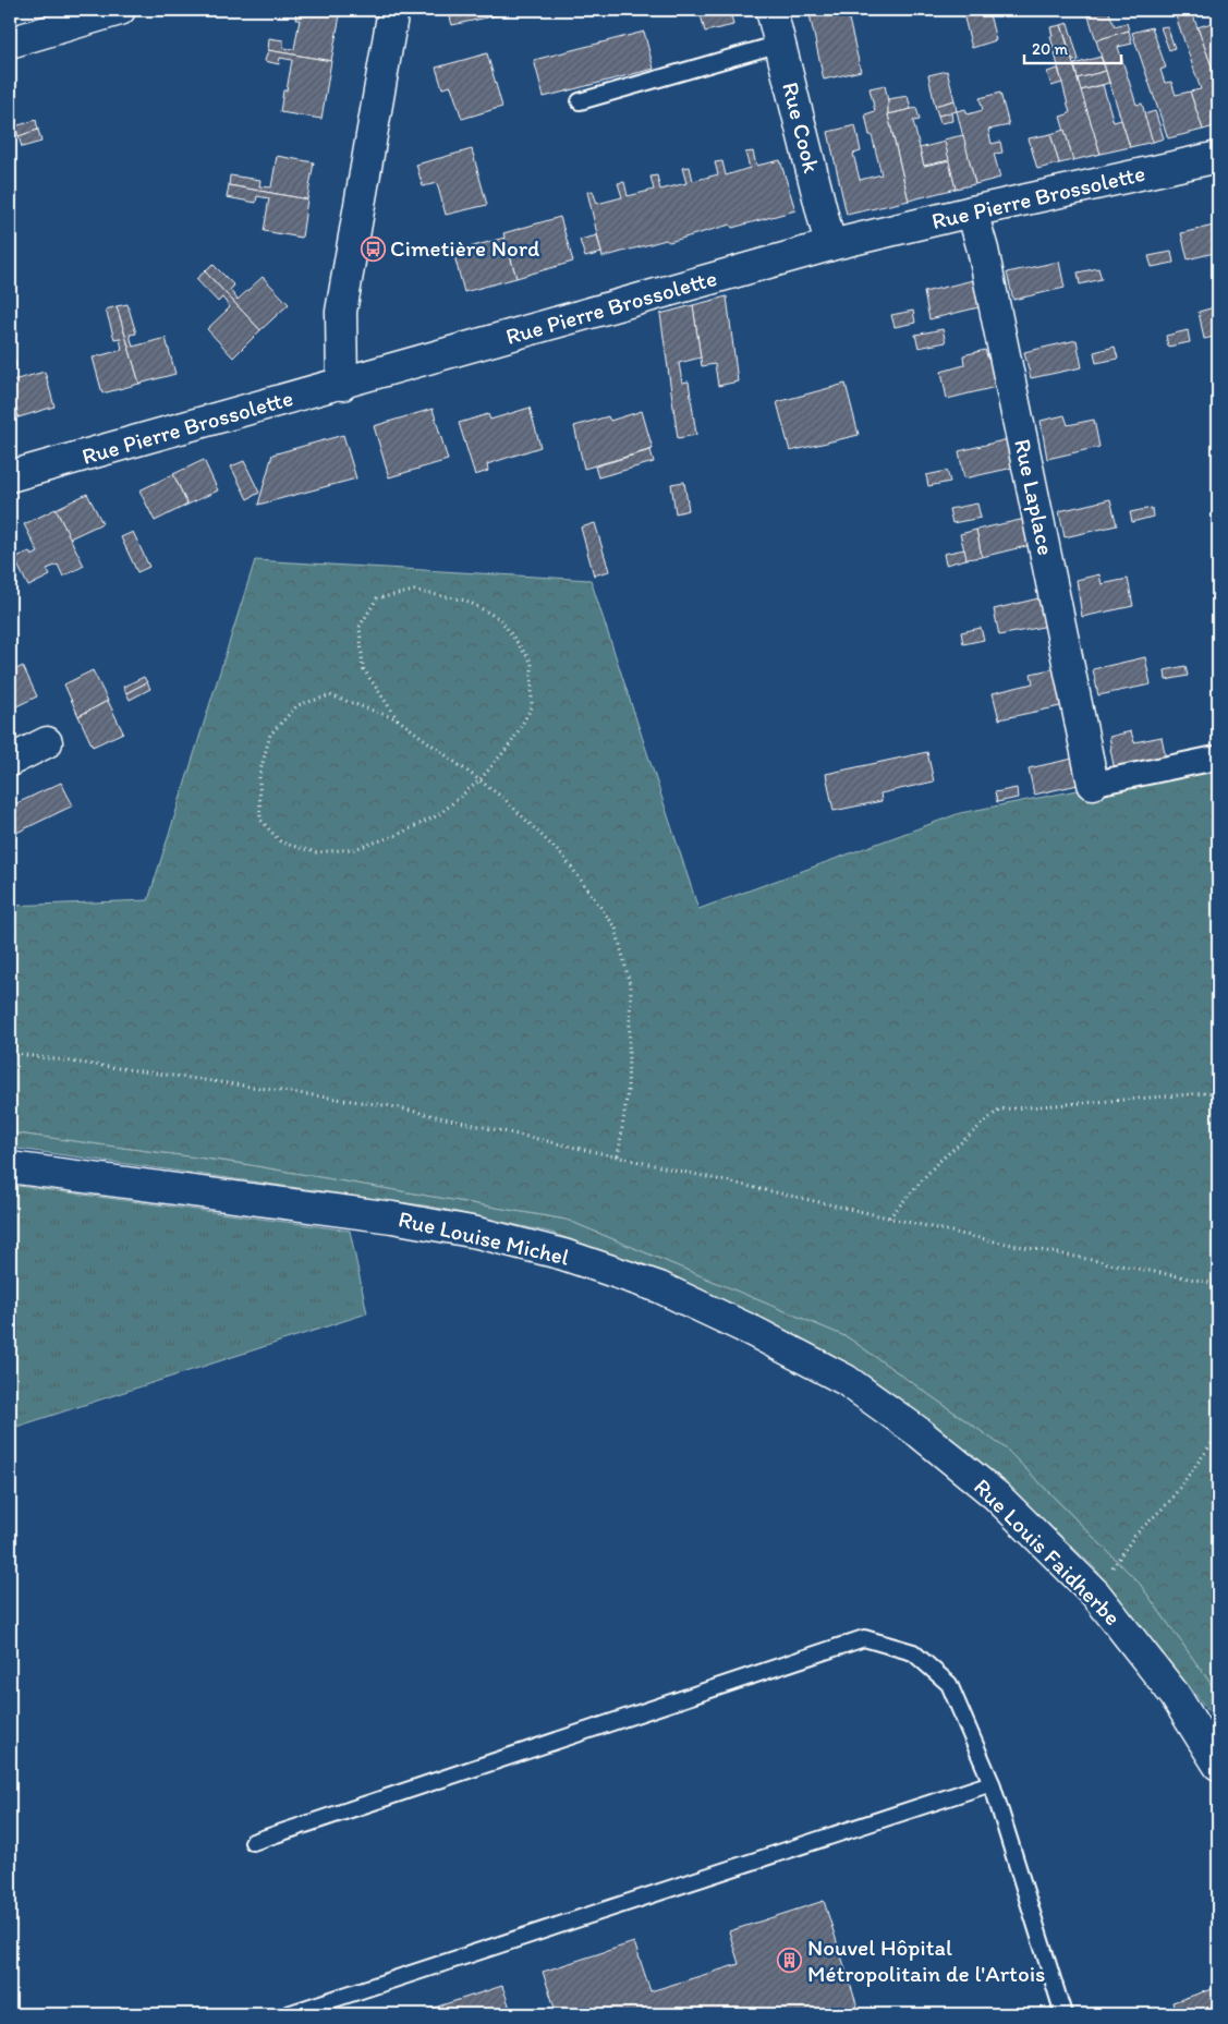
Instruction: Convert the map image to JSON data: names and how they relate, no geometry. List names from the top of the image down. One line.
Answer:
{"streets":{"street":["Rue Cook","Rue Pierre Brossolette","Rue Laplace","Rue Louise Michel","Rue Louis Faidherbe"]},"crossings":[["Rue Cook","Rue Pierre Brossolette"],["Rue Pierre Brossolette","Rue Laplace"],["Rue Louise Michel","Rue Louis Faidherbe"]],"places":{"bus stop":["Cimetière Nord"],"building":["Nouvel Hôpital Métropolitain de l'Artois"]},"scale_bar":"20 m"}
